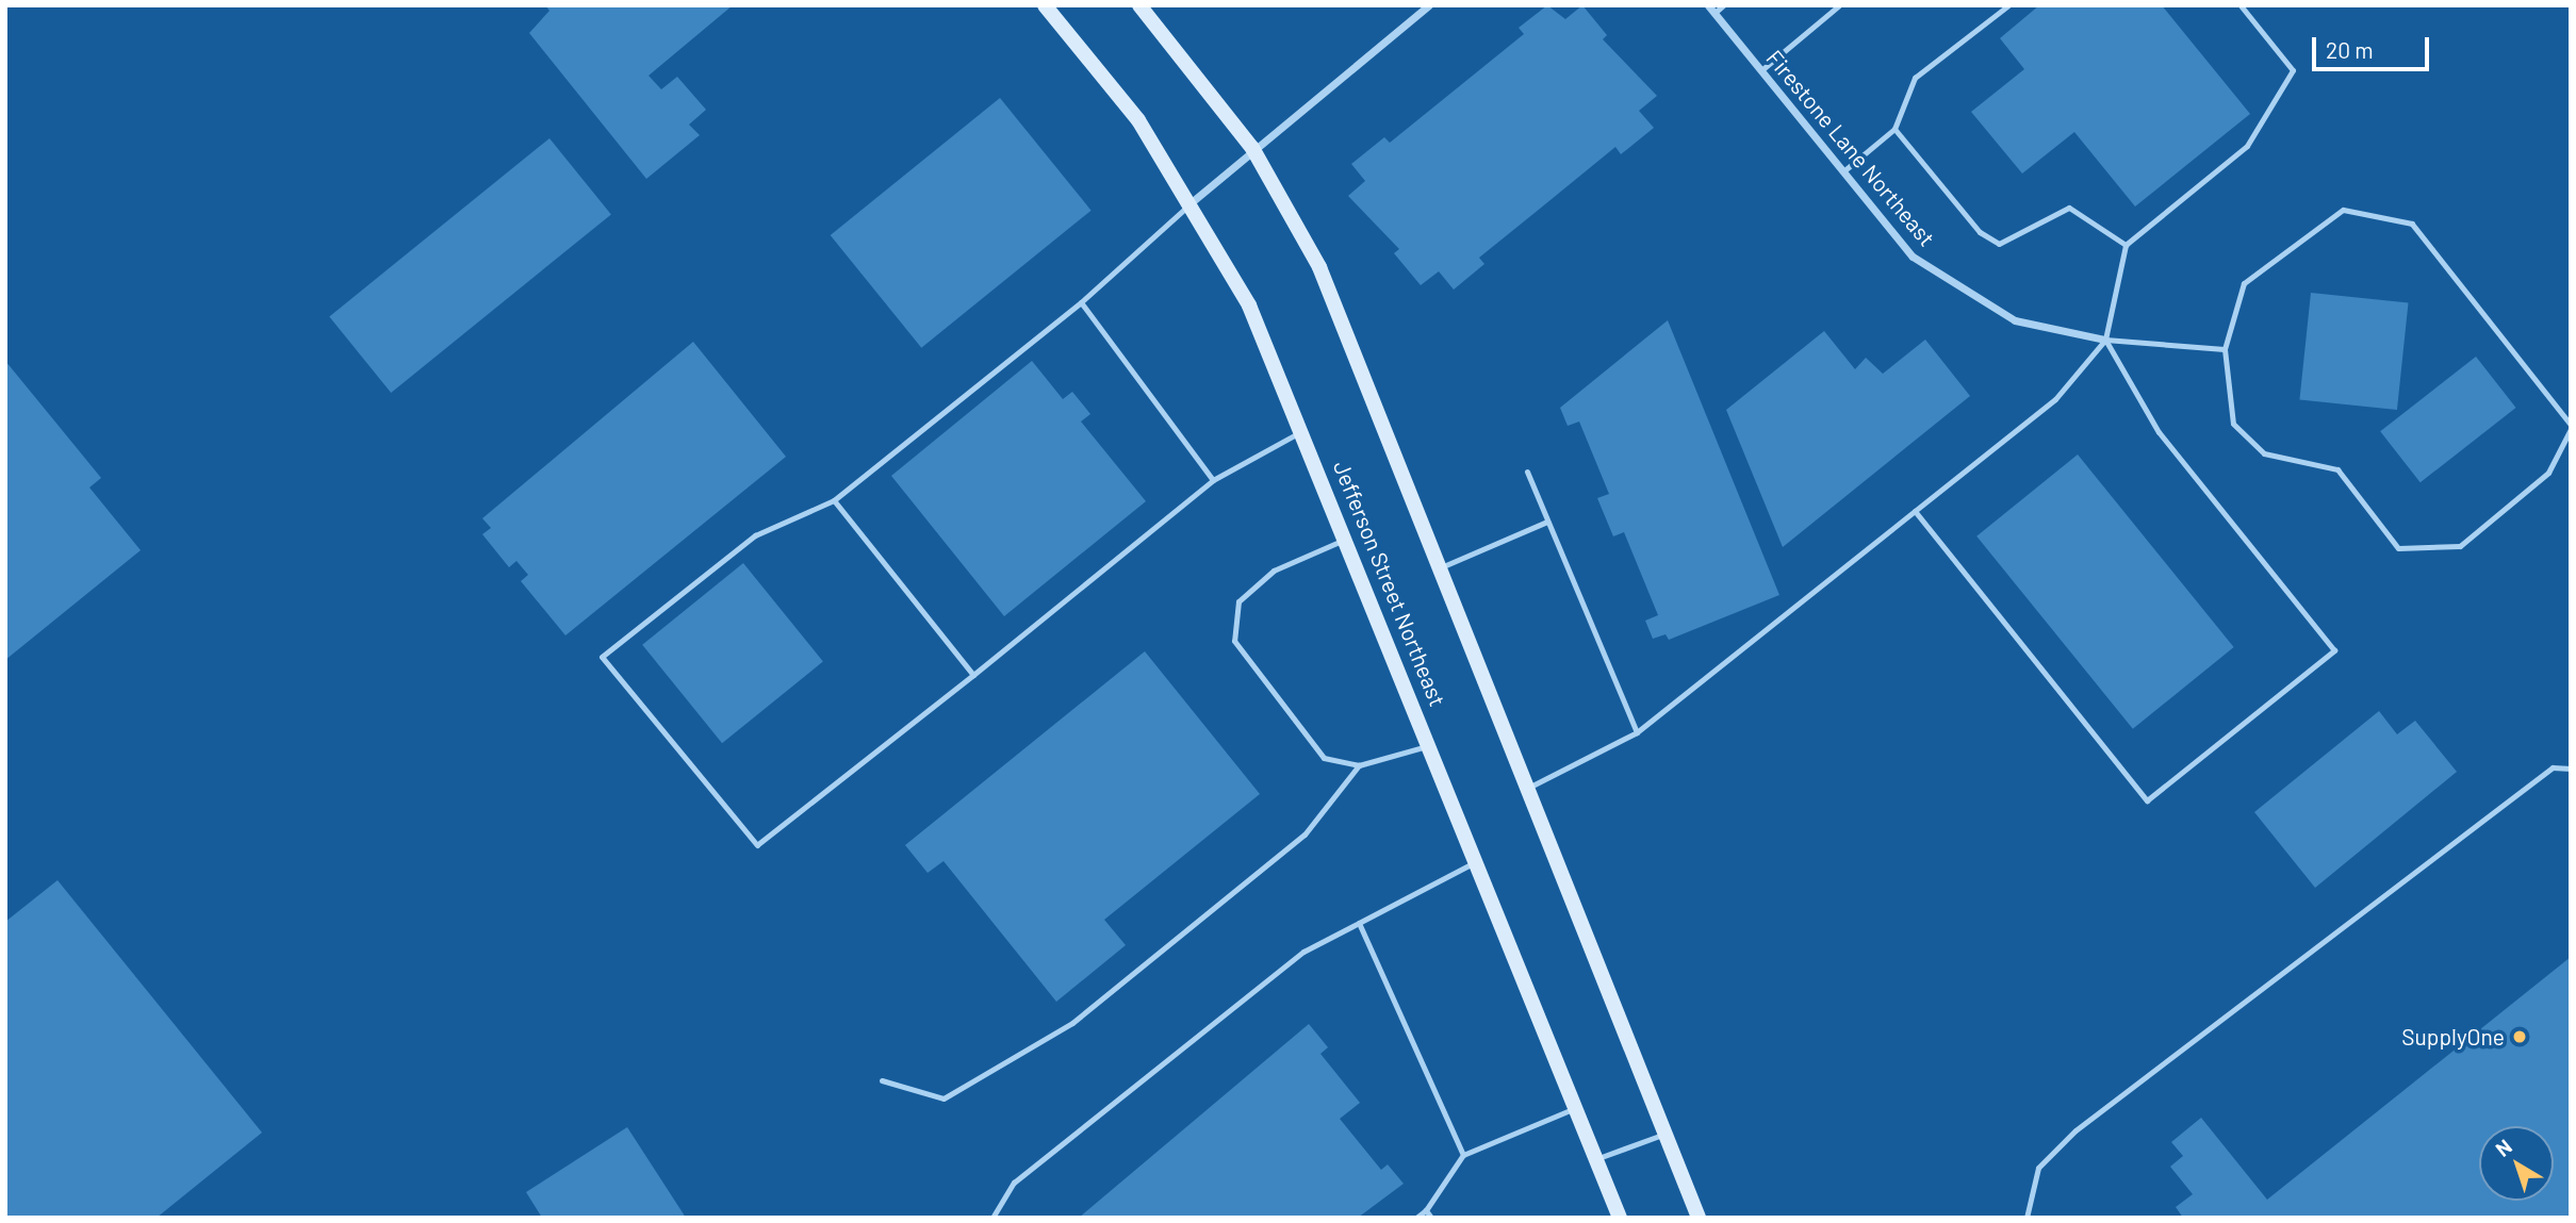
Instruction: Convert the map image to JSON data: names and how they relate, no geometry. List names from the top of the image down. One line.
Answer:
{"streets":{"main road":["Jefferson Street Northeast"],"street":["Firestone Lane Northeast"]},"places":["SupplyOne"],"scale_bar":"20 m","north":"top left"}
